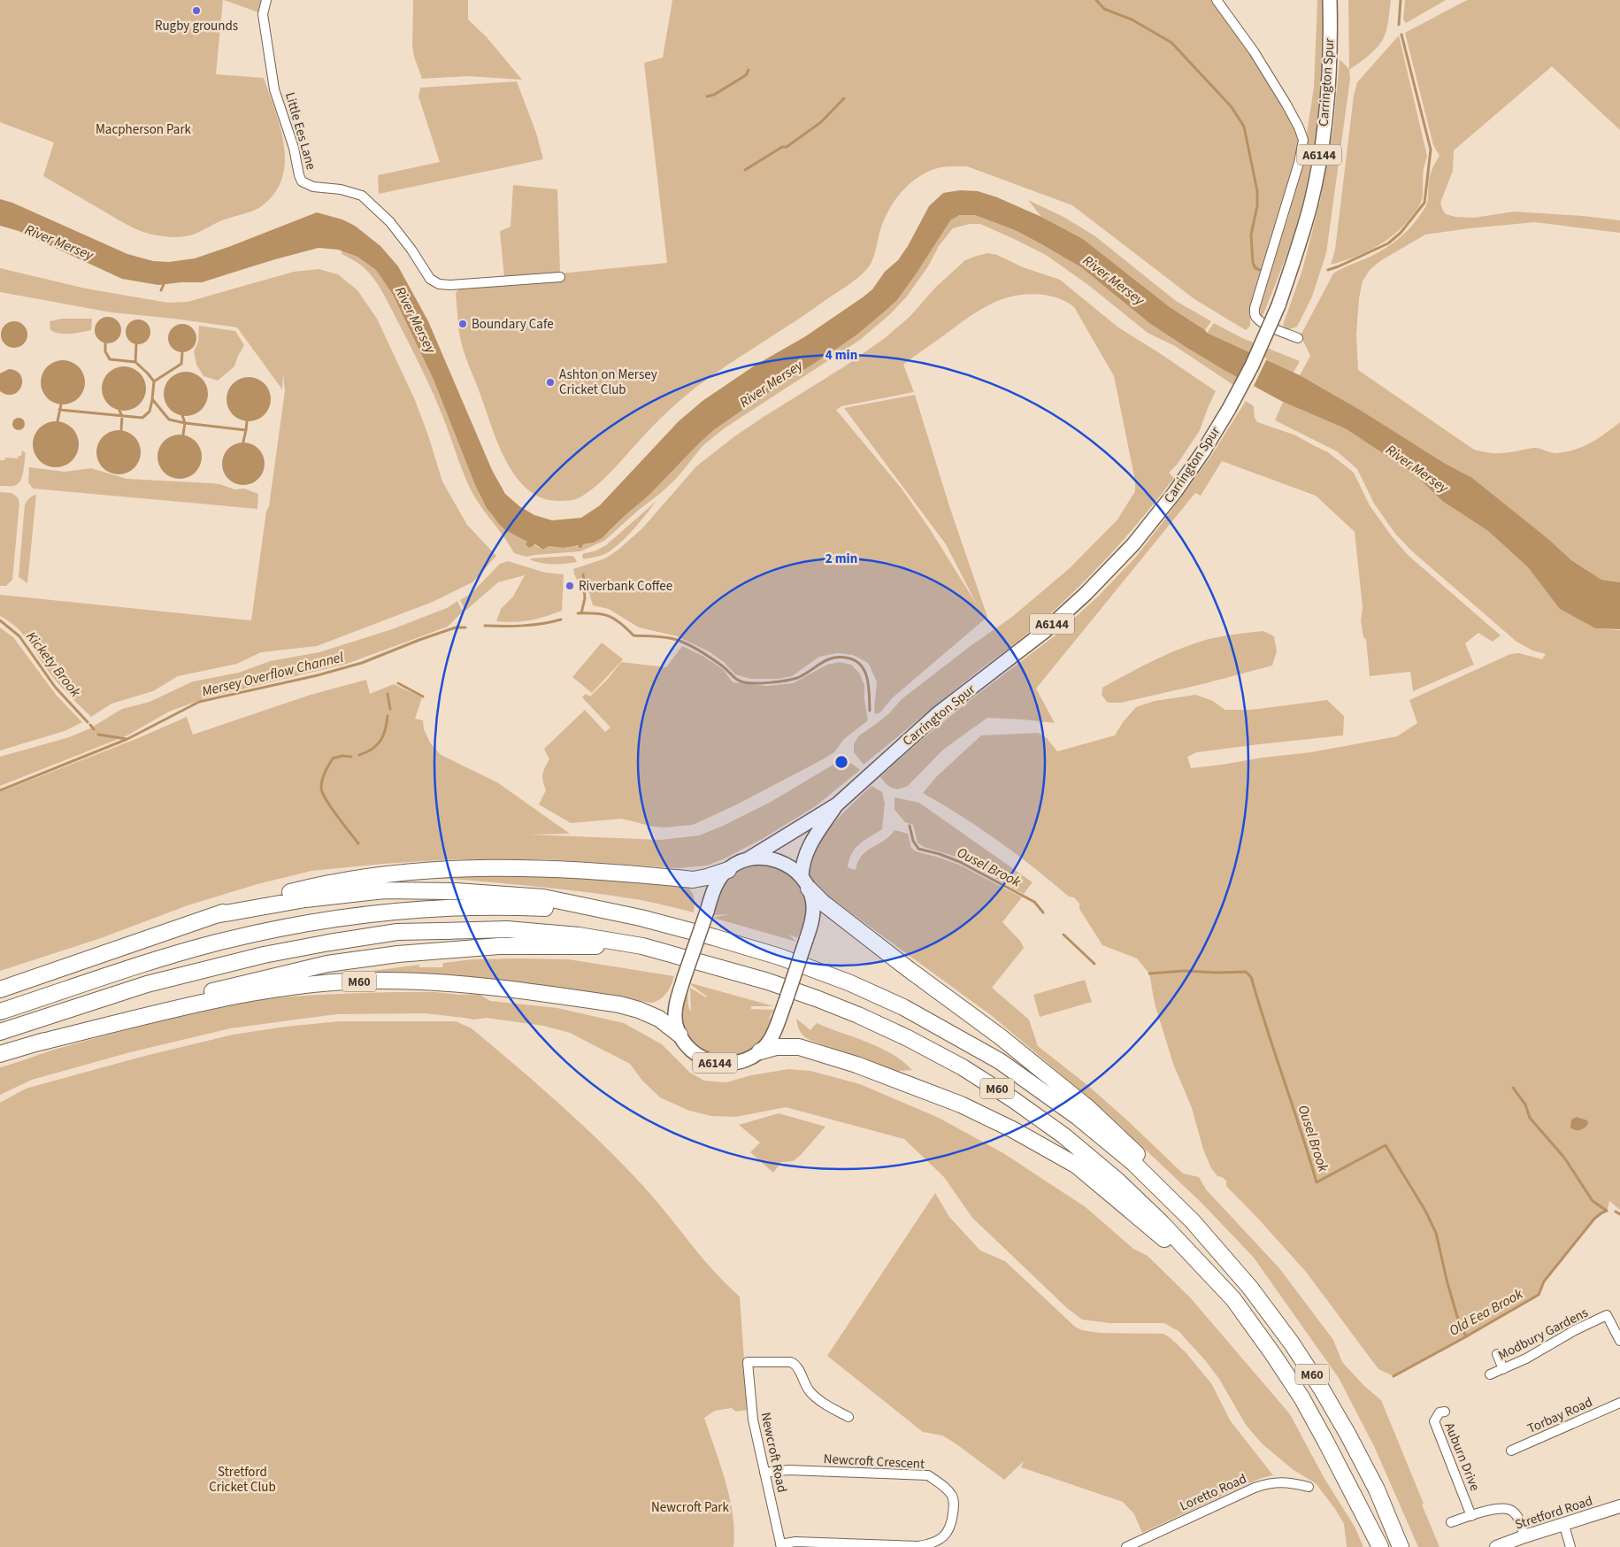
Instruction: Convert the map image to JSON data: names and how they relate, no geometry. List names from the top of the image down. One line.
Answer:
{"streets":{"highway":["M60"],"main road":["Carrington Spur","A6144","Stretford Road"],"street":["Little Ees Lane","Modbury Gardens","Torbay Road","Newcroft Road","Auburn Drive","Newcroft Crescent","Loretto Road"]},"crossings":[["Carrington Spur","A6144"],["Carrington Spur","M60"],["A6144","M60"],["Newcroft Road","Newcroft Crescent"]],"water":["River Mersey","Kickety Brook","Mersey Overflow Channel","Ousel Brook","Old Eea Brook"],"parks":["Macpherson Park","Stretford Cricket Club","Newcroft Park"],"places":["Rugby grounds","Boundary Cafe","Ashton on Mersey Cricket Club","Riverbank Coffee"],"rings":["4 min","2 min"]}
